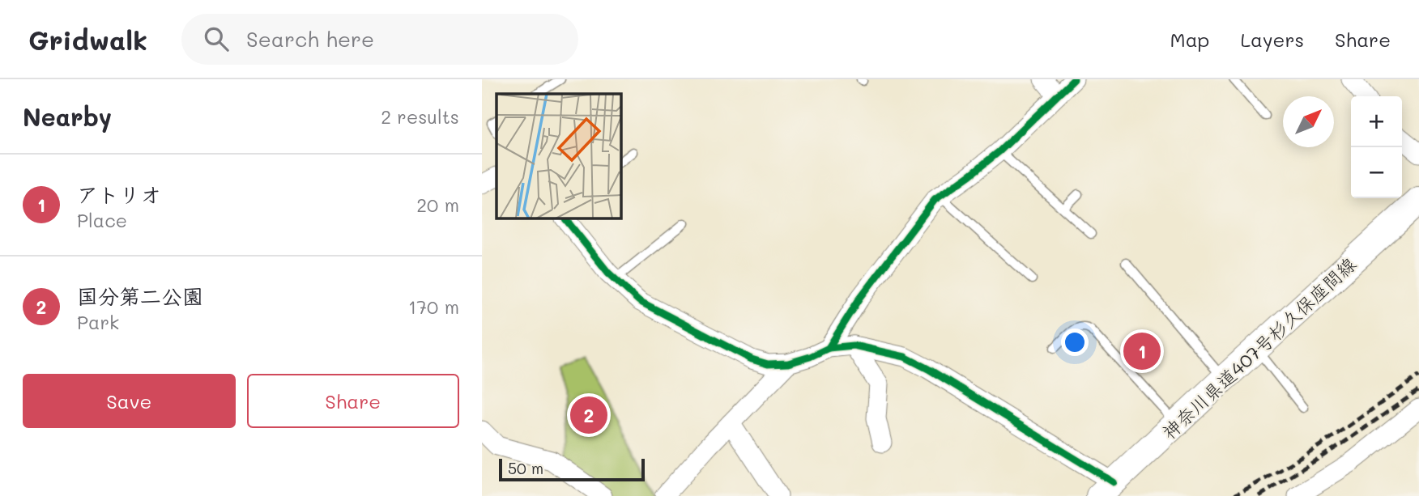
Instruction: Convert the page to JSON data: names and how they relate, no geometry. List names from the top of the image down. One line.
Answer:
{"streets":{"main road":["神奈川県道407号杉久保座間線"]},"scale_bar":"50 m","north":"top right","page":{"header":"Gridwalk","search":"Search here","nav":["Map","Layers","Share"],"heading":["Nearby","2 results"],"map_buttons":["+","−"],"list":[{"mark":"1","name":"アトリオ","note":"Place","value":"20 m"},{"mark":"2","name":"国分第二公園","note":"Park","value":"170 m"}],"pins":["1","2"],"buttons":["Save","Share"],"scale":"50 m"}}
